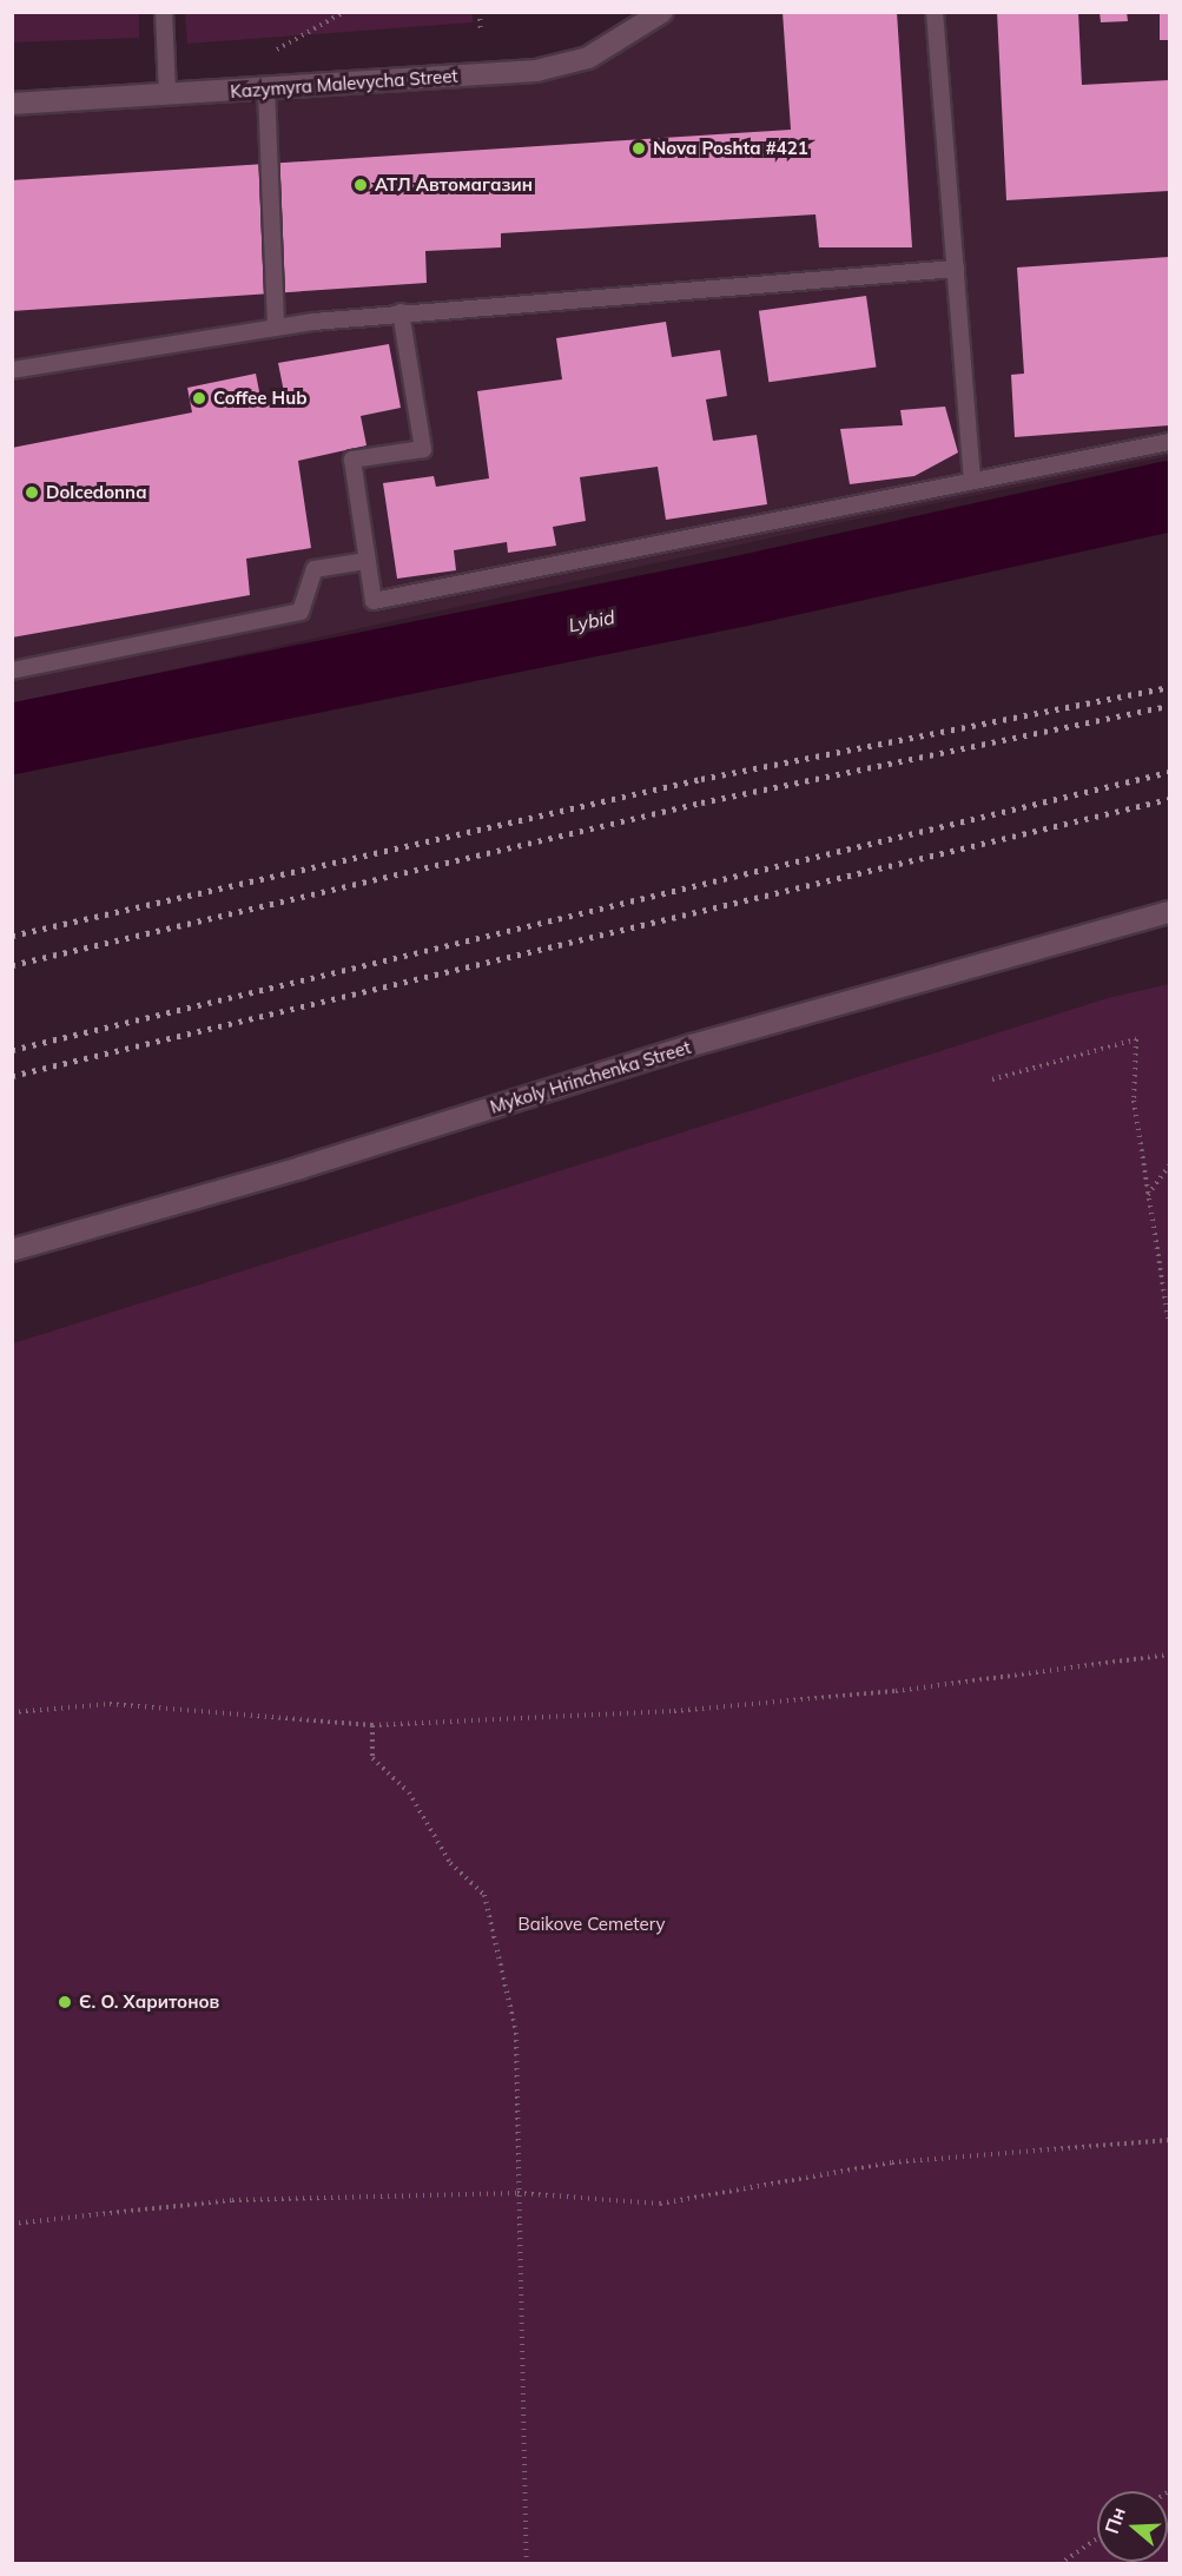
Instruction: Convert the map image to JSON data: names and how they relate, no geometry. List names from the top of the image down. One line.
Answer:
{"streets":{"main road":["Kazymyra Malevycha Street","Mykoly Hrinchenka Street"]},"water":["Lybid"],"parks":["Baikove Cemetery"],"places":["Nova Poshta #421","АТЛ Автомагазин","Coffee Hub","Dolcedonna","Є. О. Харитонов"],"north":"left"}
